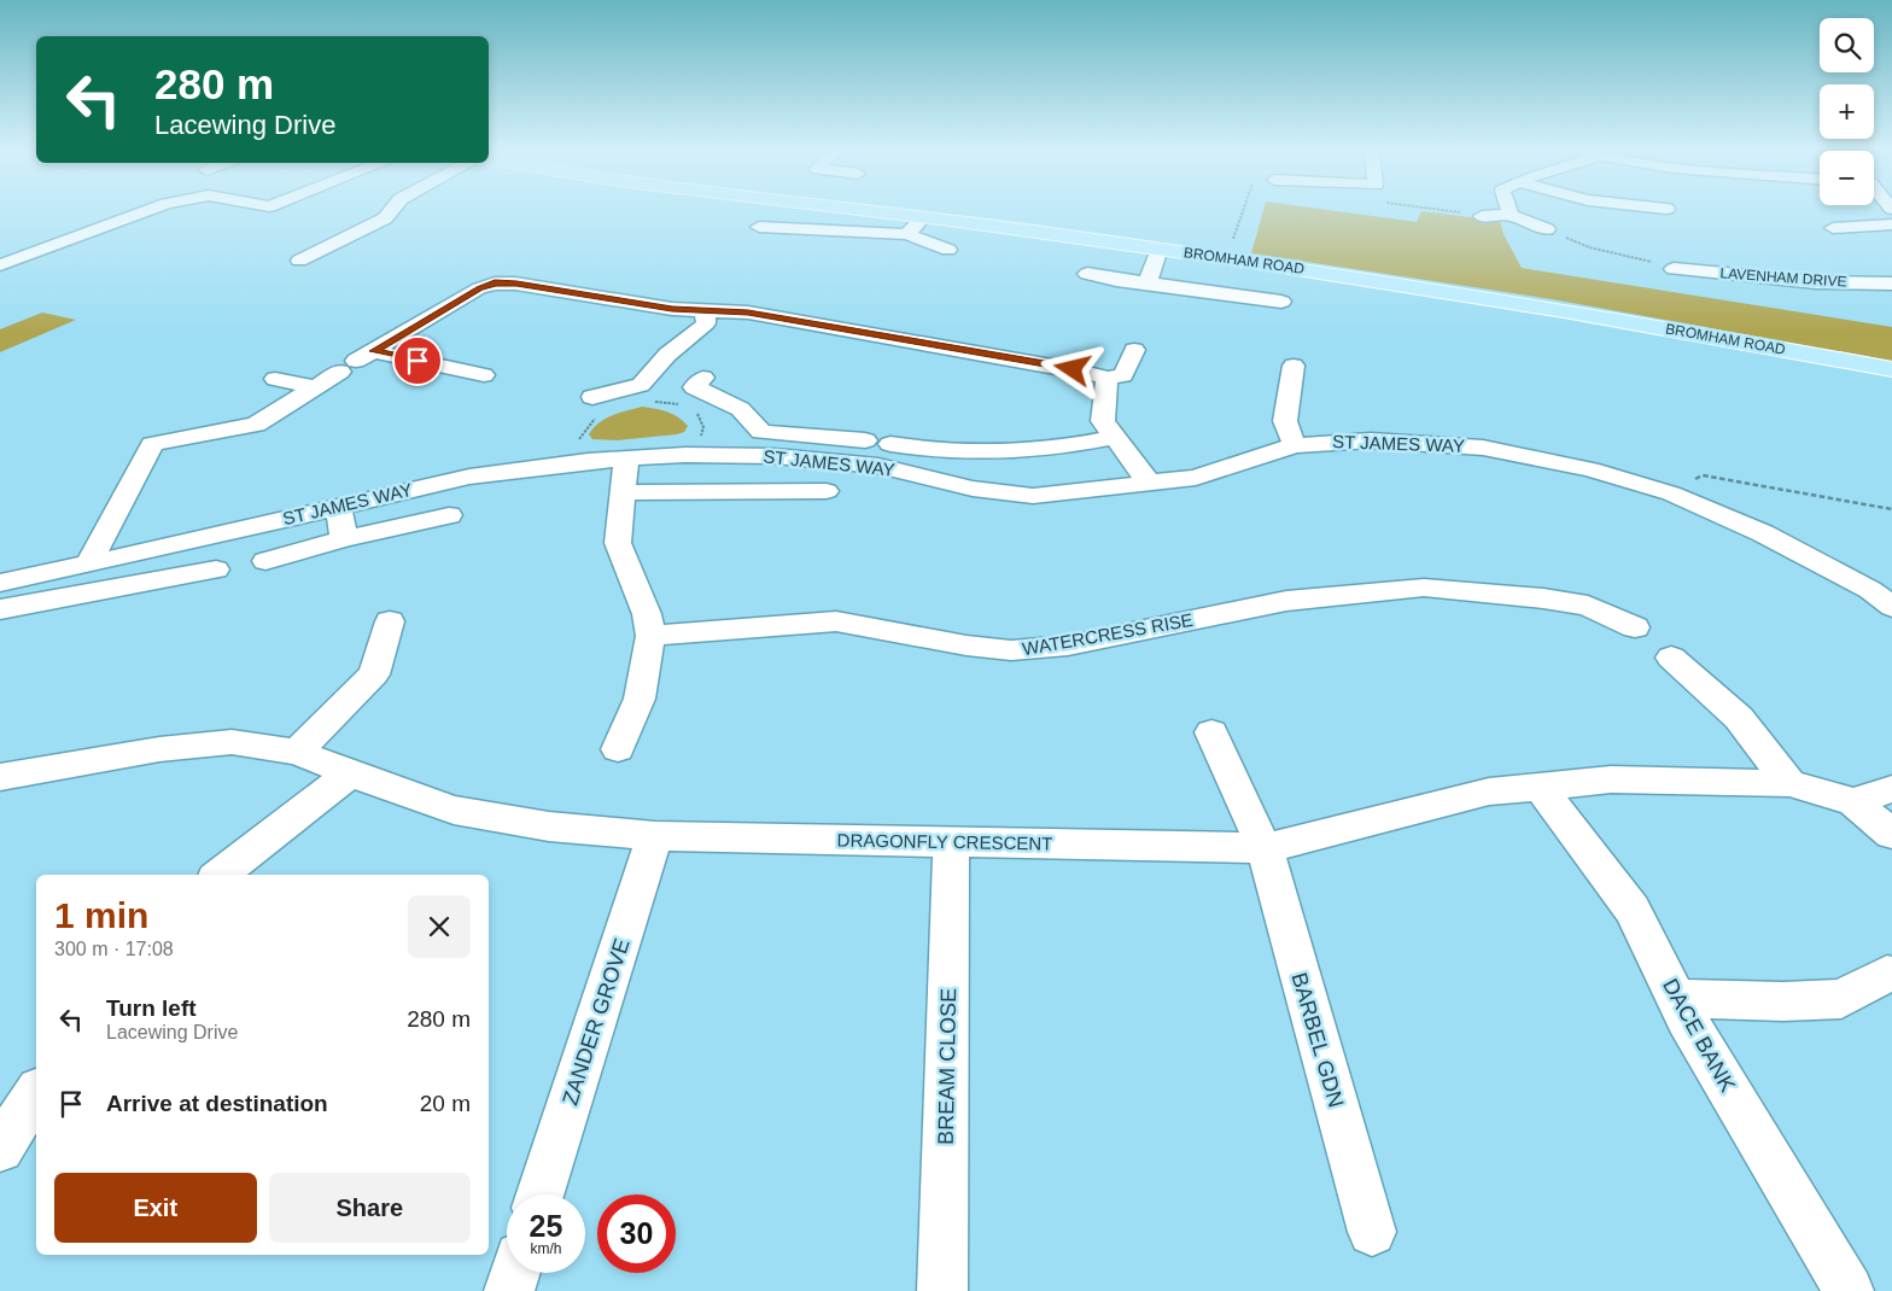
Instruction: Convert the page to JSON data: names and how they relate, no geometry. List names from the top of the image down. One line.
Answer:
{"streets":{"main road":["BROMHAM ROAD"],"street":["LAVENHAM DRIVE","ST JAMES WAY","WATERCRESS RISE","DRAGONFLY CRESCENT","ZANDER GROVE","DACE BANK","BARBEL GDN","BREAM CLOSE"]},"crossings":[["DRAGONFLY CRESCENT","ZANDER GROVE"],["DRAGONFLY CRESCENT","DACE BANK"],["DRAGONFLY CRESCENT","BARBEL GDN"],["DRAGONFLY CRESCENT","BREAM CLOSE"]],"page":{"map_buttons":["+","−"],"turn":["280 m","Lacewing Drive"],"heading":["1 min","300 m · 17:08"],"list":[{"name":"Turn left","note":"Lacewing Drive","value":"280 m"},{"name":"Arrive at destination","value":"20 m"}],"buttons":["Exit","Share"],"speed":"25 km/h","limit":"30"}}
